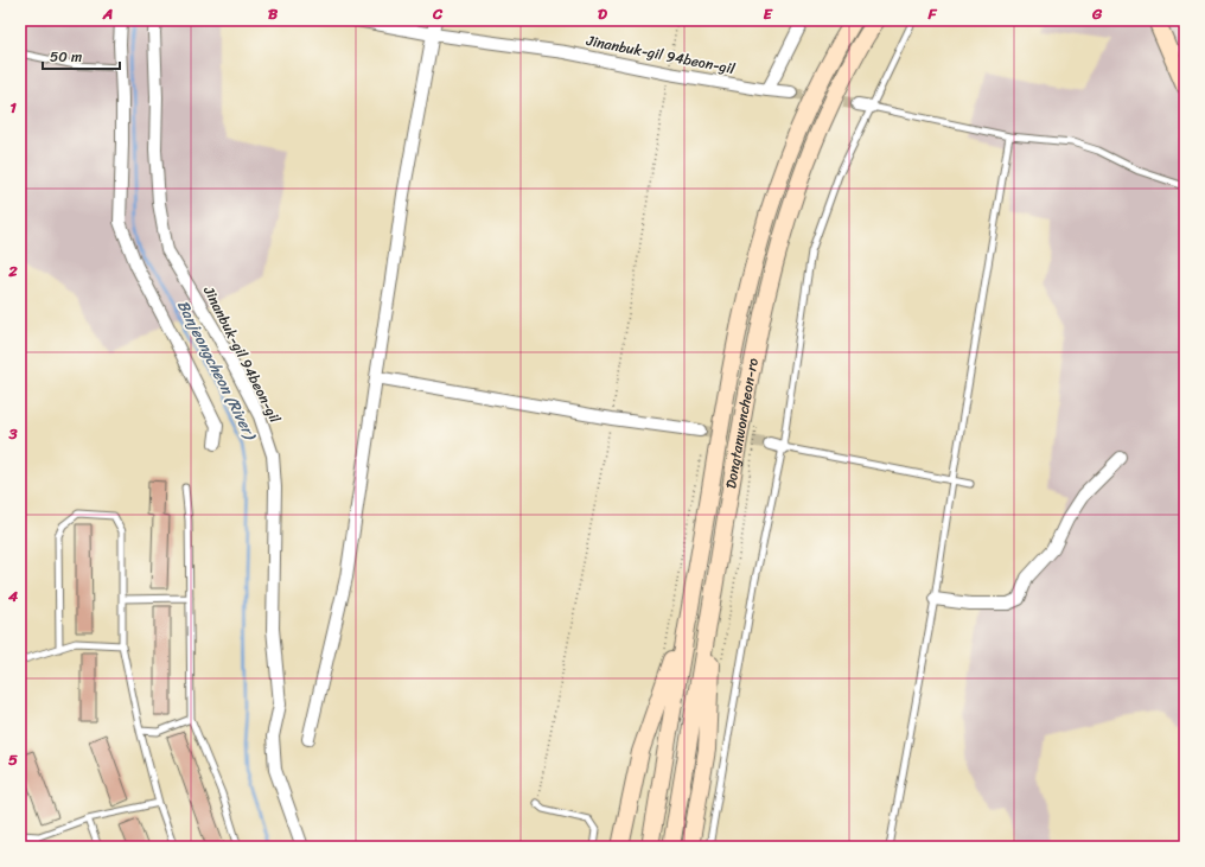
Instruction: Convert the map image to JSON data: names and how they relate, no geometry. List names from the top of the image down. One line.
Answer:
{"streets":{"main road":["Dongtanwoncheon-ro"],"street":["Jinanbuk-gil 94beon-gil"]},"water":["Banjeongcheon (River)"],"scale_bar":"50 m","grid":{"columns":["A","B","C","D","E","F","G"],"rows":["1","2","3","4","5"]}}
